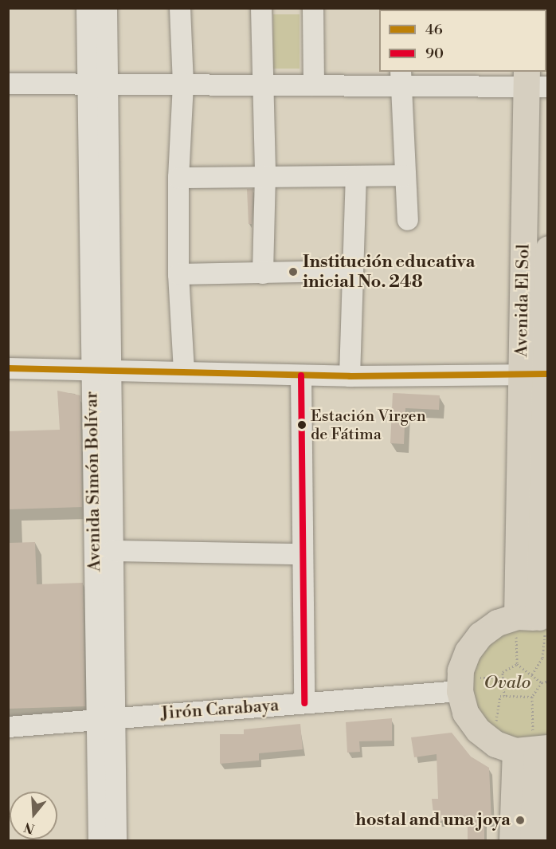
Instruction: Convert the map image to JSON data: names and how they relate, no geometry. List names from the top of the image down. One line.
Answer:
{"streets":{"main road":["Avenida El Sol"],"street":["Avenida Simón Bolívar","Jirón Carabaya"]},"crossings":[["Avenida Simón Bolívar","Jirón Carabaya"]],"parks":["Ovalo"],"places":["Institución educativa inicial No. 248","Estación Virgen de Fátima","hostal and una joya"],"lines":["transit line 46","transit line 90"],"legend":["46","90"],"north":"bottom"}
